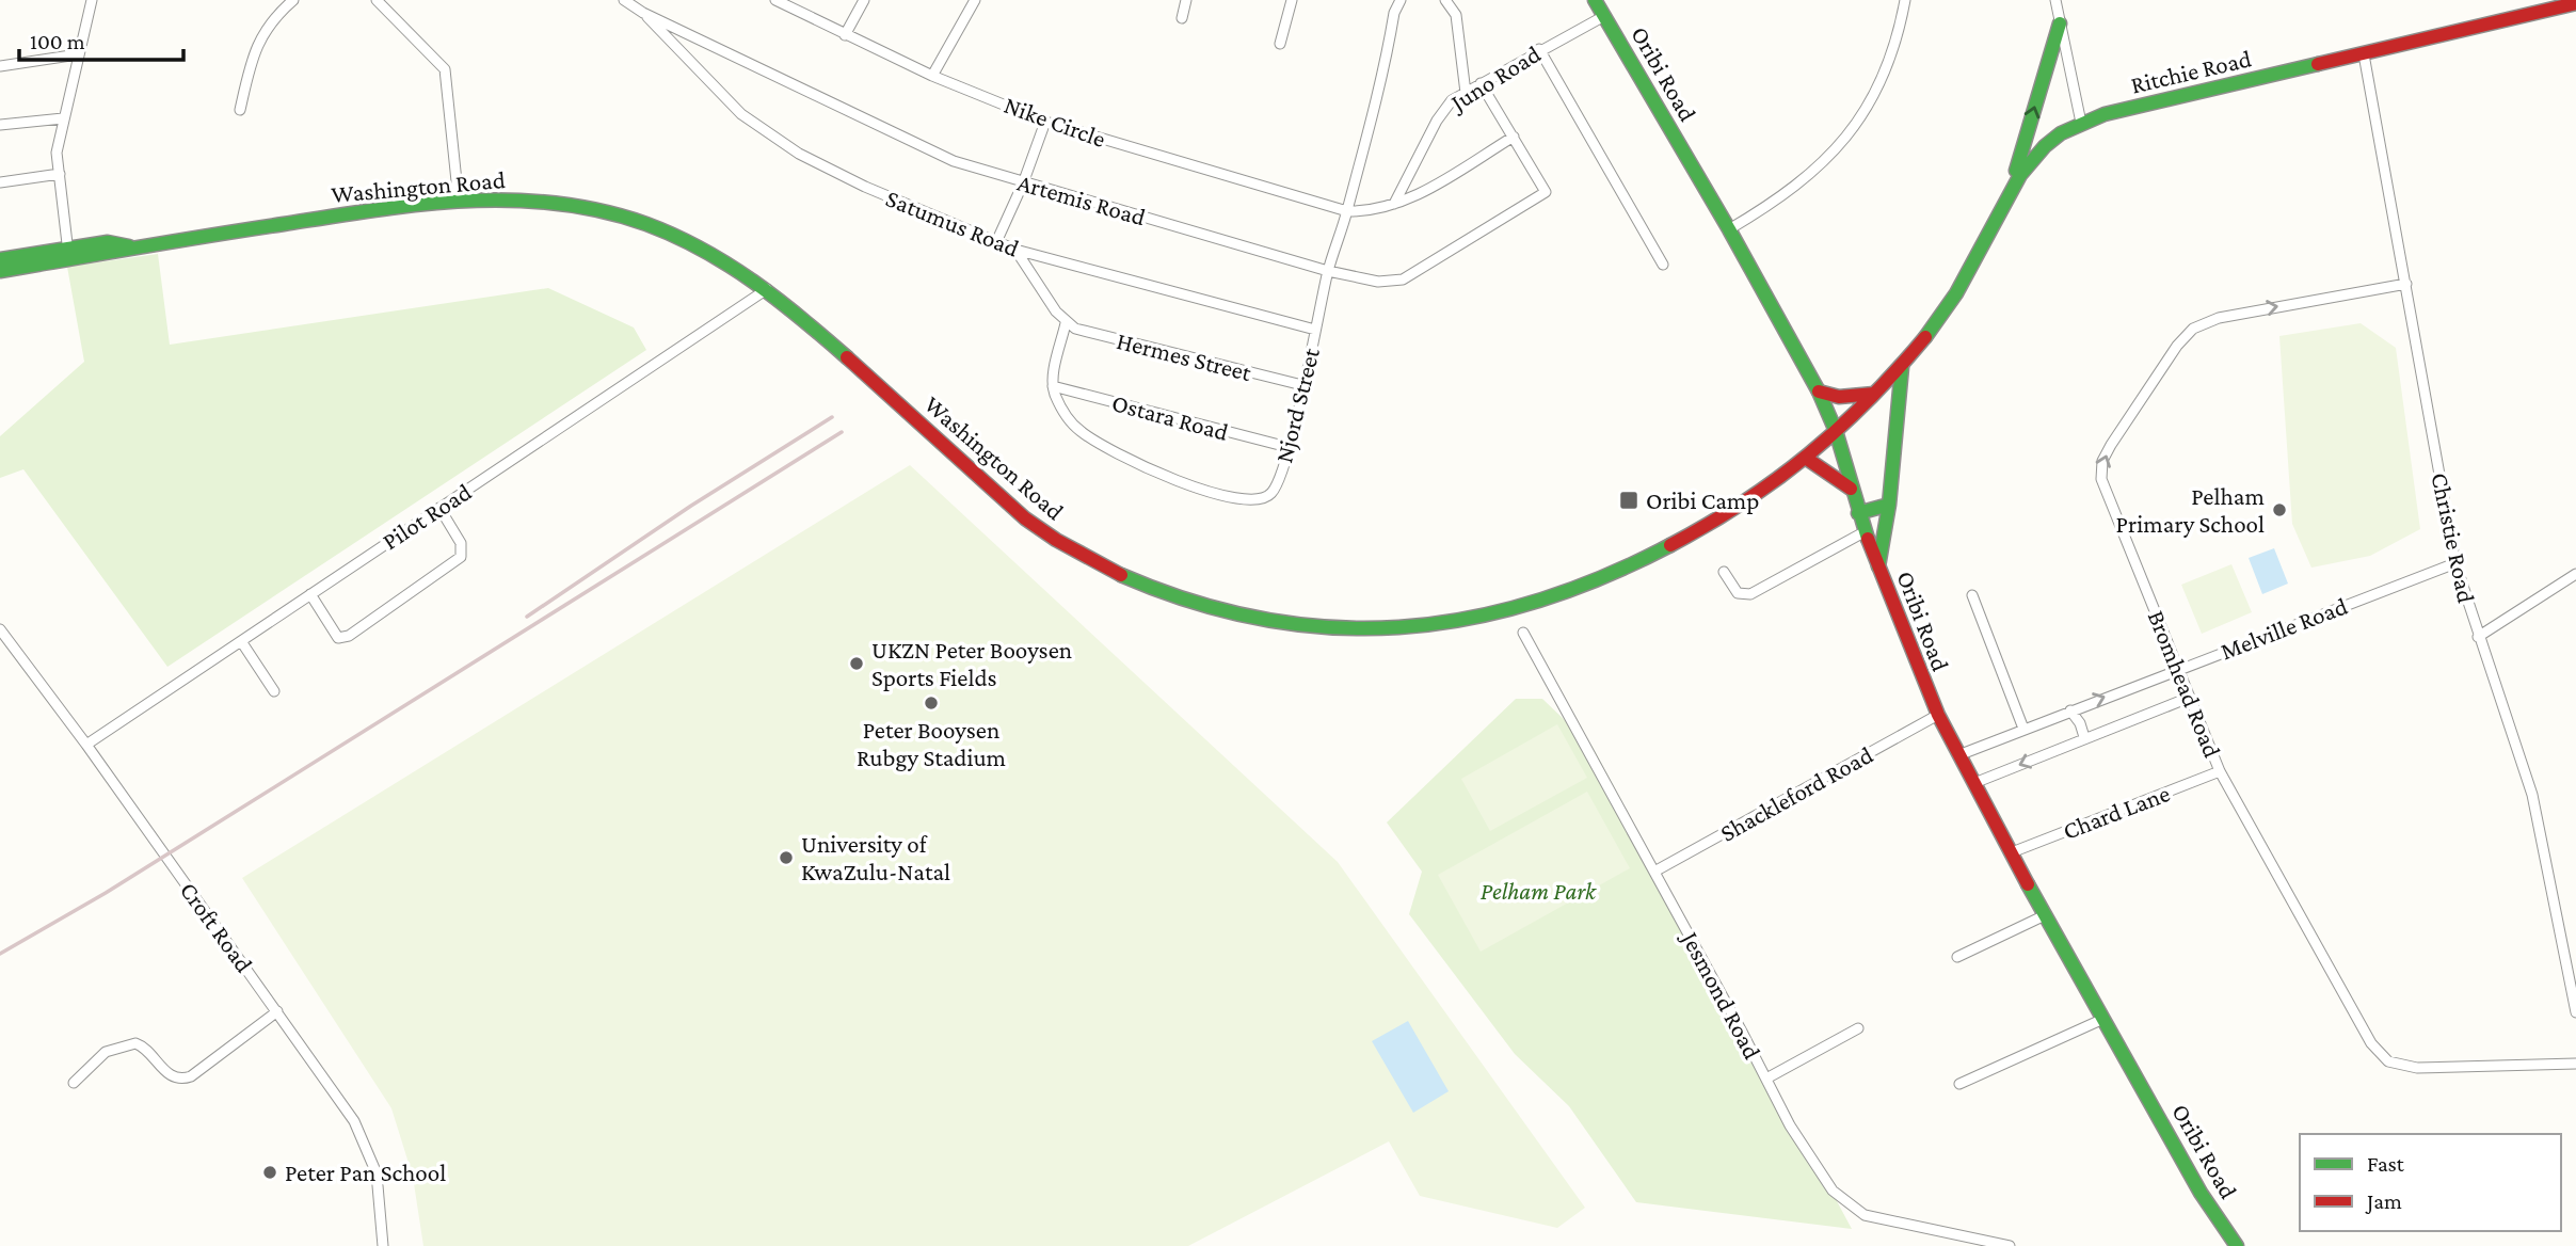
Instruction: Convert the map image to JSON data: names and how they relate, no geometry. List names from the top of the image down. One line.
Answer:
{"streets":{"main road":["Ritchie Road","Oribi Road","Washington Road"],"street":["Juno Road","Nike Circle","Artemis Road","Satumus Road","Hermes Street","Njord Street","Ostara Road","Pilot Road","Christie Road","Melville Road","Bromhead Road","Shackleford Road","Chard Lane","Croft Road","Jesmond Road"]},"crossings":[["Ritchie Road","Washington Road"],["Ritchie Road","Christie Road"],["Oribi Road","Juno Road"],["Oribi Road","Washington Road"],["Oribi Road","Melville Road"],["Oribi Road","Shackleford Road"],["Oribi Road","Chard Lane"],["Nike Circle","Njord Street"],["Washington Road","Pilot Road"],["Artemis Road","Satumus Road"],["Artemis Road","Njord Street"],["Satumus Road","Njord Street"],["Hermes Street","Njord Street"],["Njord Street","Ostara Road"],["Pilot Road","Croft Road"],["Christie Road","Melville Road"],["Christie Road","Bromhead Road"],["Melville Road","Bromhead Road"],["Bromhead Road","Chard Lane"],["Shackleford Road","Jesmond Road"]],"parks":["Pelham Park"],"places":{"transit":["Oribi Camp"],"other":["Pelham Primary School","UKZN Peter Booysen Sports Fields","Peter Booysen Rubgy Stadium","University of KwaZulu-Natal","Peter Pan School"]},"legend":["Fast","Jam"],"scale_bar":"100 m"}
